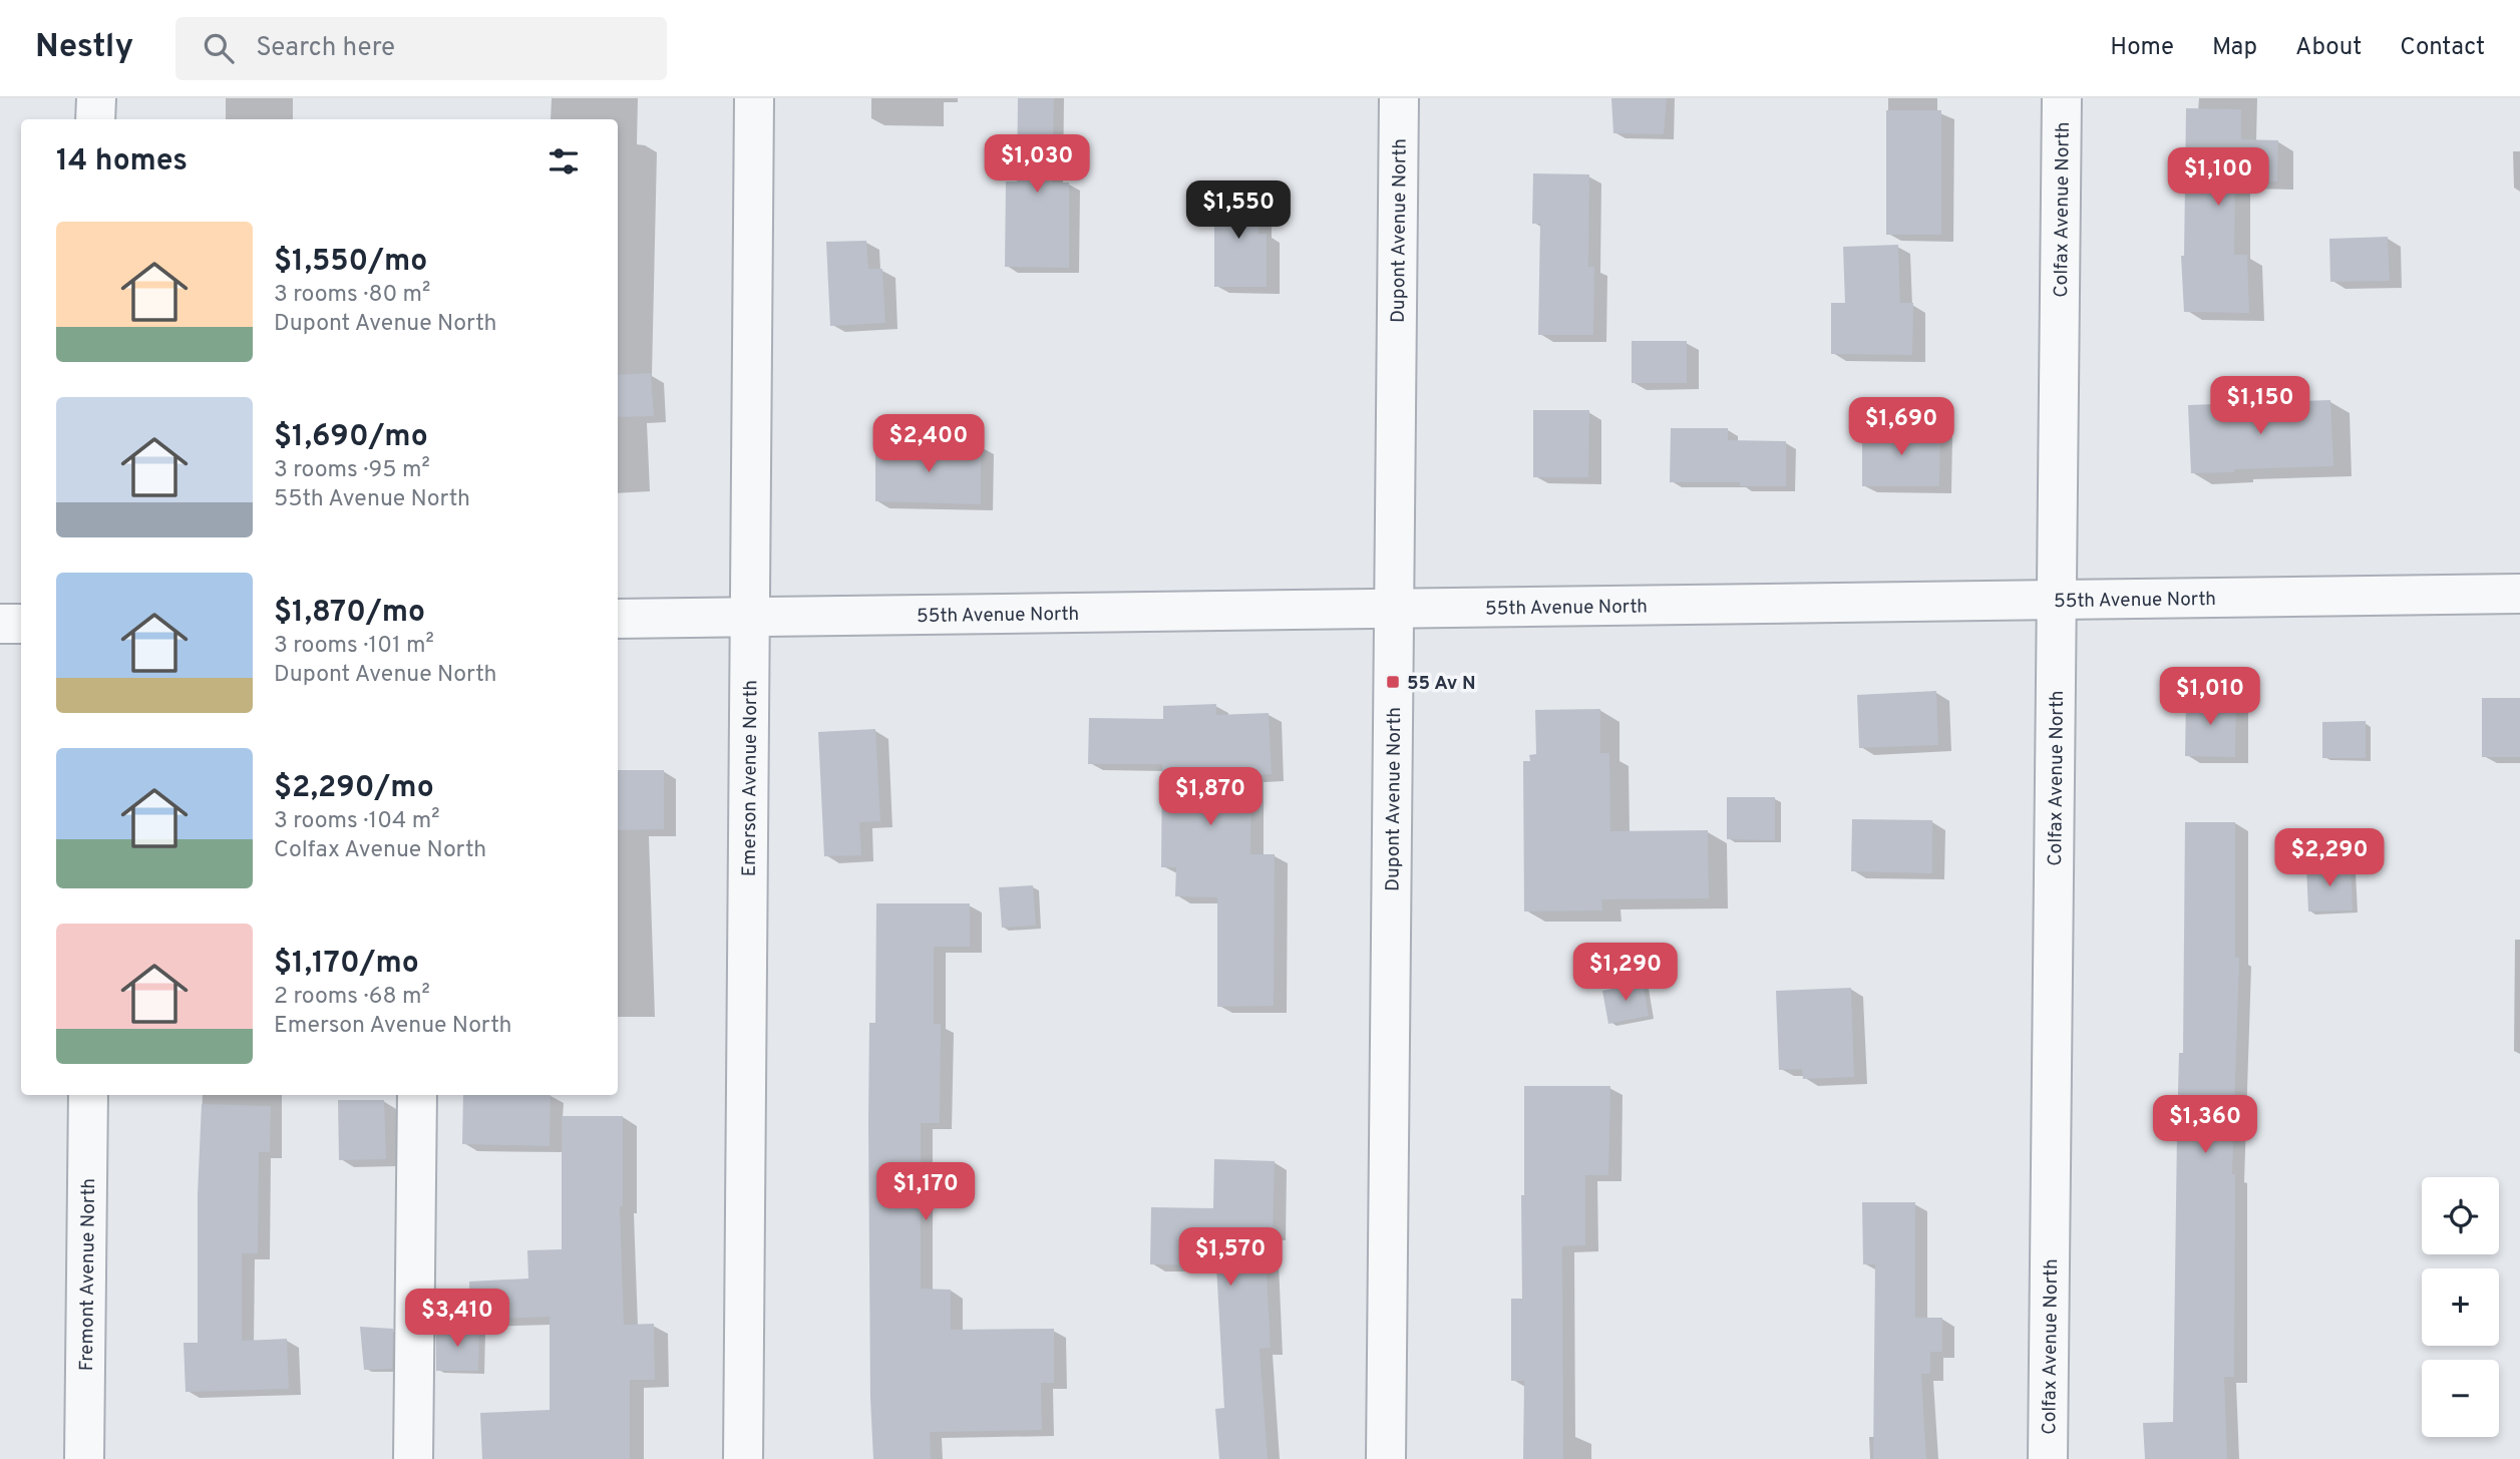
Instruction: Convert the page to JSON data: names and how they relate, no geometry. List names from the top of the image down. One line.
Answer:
{"streets":{"street":["Colfax Avenue North","Dupont Avenue North","55th Avenue North","Emerson Avenue North","Fremont Avenue North"]},"crossings":[["Colfax Avenue North","55th Avenue North"],["Dupont Avenue North","55th Avenue North"],["55th Avenue North","Emerson Avenue North"]],"places":{"transit":["55 Av N"]},"page":{"header":"Nestly","search":"Search here","nav":["Home","Map","About","Contact"],"heading":"14 homes","price":["$1,030","$1,100","$1,550","$1,150","$1,690","$2,400","$1,010","$1,870","$2,290","$1,290","$1,360","$1,170","$1,570","$3,410"],"list":[{"name":"$1,550/mo","note":"3 rooms · 80 m² · Dupont Avenue North"},{"name":"$1,690/mo","note":"3 rooms · 95 m² · 55th Avenue North"},{"name":"$1,870/mo","note":"3 rooms · 101 m² · Dupont Avenue North"},{"name":"$2,290/mo","note":"3 rooms · 104 m² · Colfax Avenue North"},{"name":"$1,170/mo","note":"2 rooms · 68 m² · Emerson Avenue North"}],"map_buttons":["+","−"]}}
